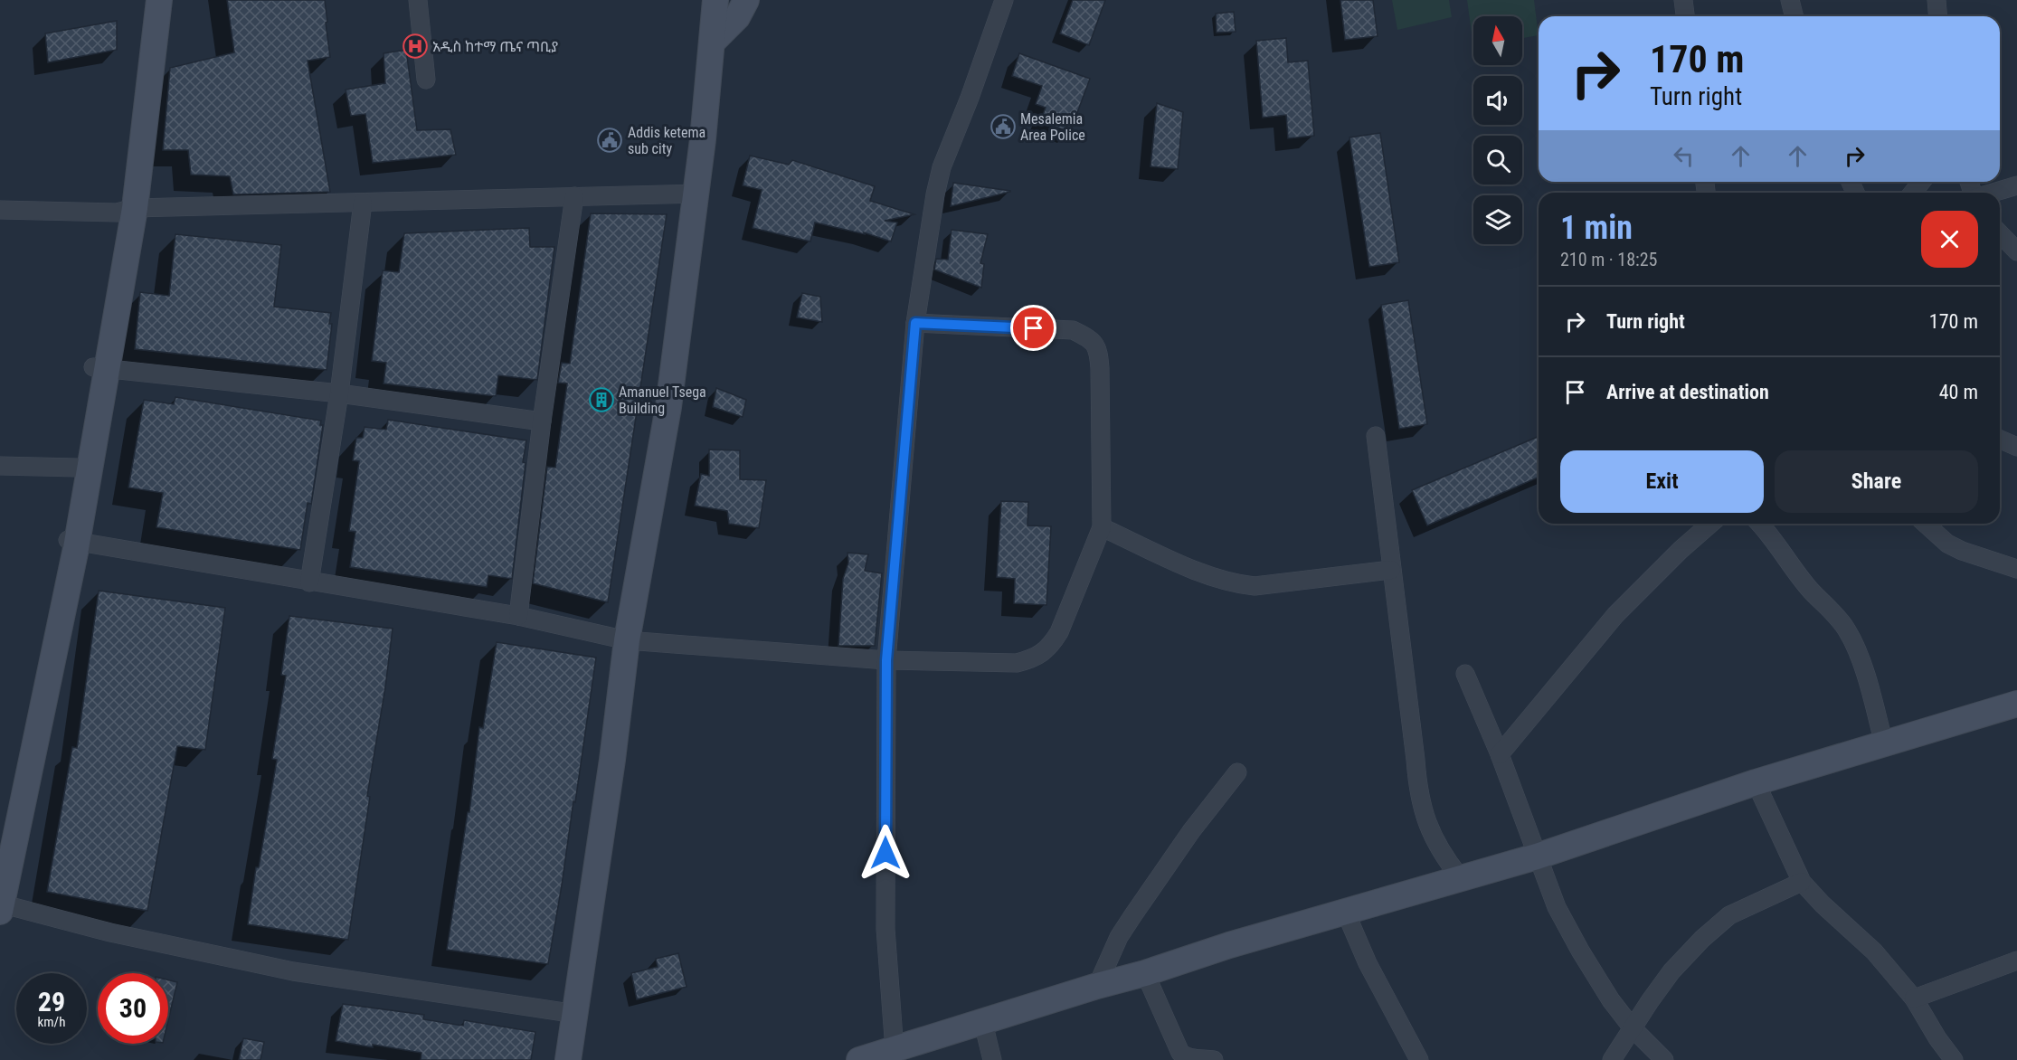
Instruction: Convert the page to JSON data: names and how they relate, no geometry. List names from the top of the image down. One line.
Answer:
{"places":{"hospital":["አዲስ ከተማ ጤና ጣቢያ"],"public building":["Mesalemia Area Police","Addis ketema sub city"],"building":["Amanuel Tsega Building"]},"north":"top","page":{"turn":["170 m","Turn right"],"heading":["1 min","210 m · 18:25"],"list":[{"name":"Turn right","value":"170 m"},{"name":"Arrive at destination","value":"40 m"}],"buttons":["Exit","Share"],"speed":"29 km/h","limit":"30"}}
